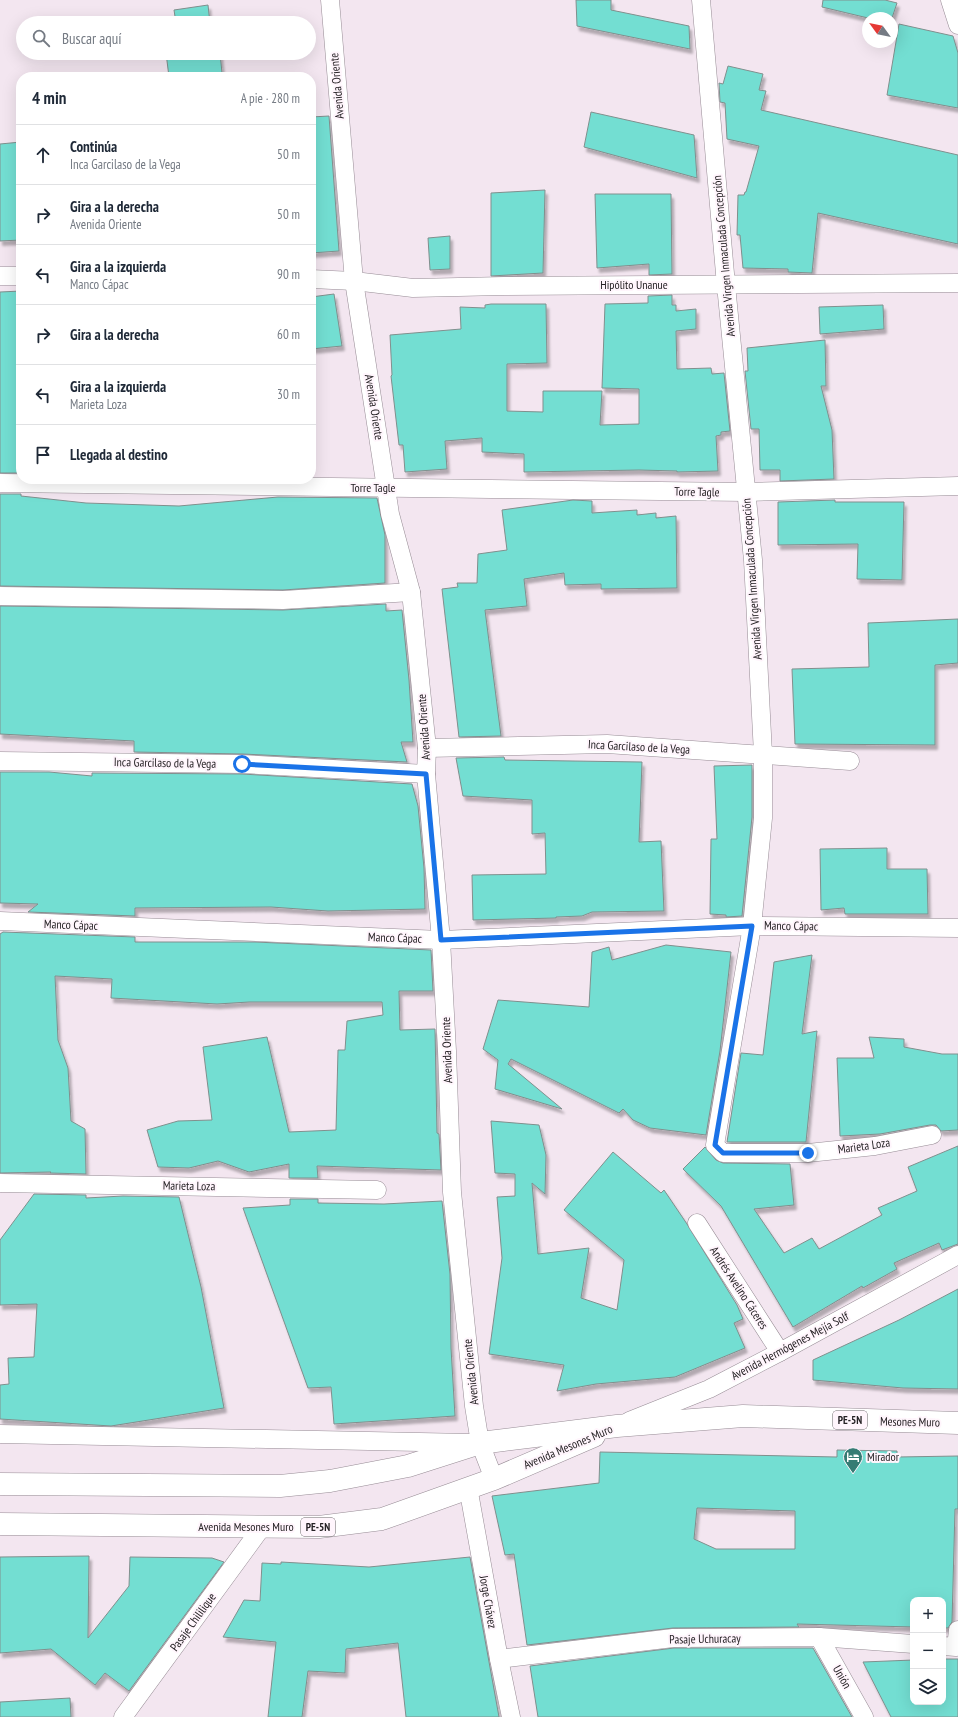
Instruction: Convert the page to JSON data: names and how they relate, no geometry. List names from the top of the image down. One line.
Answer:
{"streets":{"highway":["PE-5N","Mesones Muro","Avenida Mesones Muro"],"street":["Avenida Oriente","Avenida Virgen Inmaculada Concepción","Hipólito Unanue","Torre Tagle","Inca Garcilaso de la Vega","Manco Cápac","Marieta Loza","Andrés Avelino Cáceres","Avenida Hermógenes Mejía Solf","Jorge Chávez","Pasaje Chililique","Pasaje Uchuracay","Unión"]},"crossings":[["Avenida Oriente","Hipólito Unanue"],["Avenida Oriente","Torre Tagle"],["Avenida Oriente","Inca Garcilaso de la Vega"],["Avenida Oriente","Manco Cápac"],["Avenida Oriente","PE-5N"],["Avenida Oriente","Avenida Mesones Muro"],["Avenida Virgen Inmaculada Concepción","Hipólito Unanue"],["Avenida Virgen Inmaculada Concepción","Torre Tagle"],["Avenida Virgen Inmaculada Concepción","Inca Garcilaso de la Vega"],["Avenida Virgen Inmaculada Concepción","Manco Cápac"],["Avenida Virgen Inmaculada Concepción","Marieta Loza"],["Andrés Avelino Cáceres","Avenida Hermógenes Mejía Solf"],["Avenida Hermógenes Mejía Solf","PE-5N"],["Avenida Hermógenes Mejía Solf","Mesones Muro"],["Avenida Hermógenes Mejía Solf","Avenida Mesones Muro"],["PE-5N","Mesones Muro"],["PE-5N","Avenida Mesones Muro"],["Mesones Muro","Avenida Mesones Muro"],["Avenida Mesones Muro","Jorge Chávez"],["Avenida Mesones Muro","Pasaje Chililique"],["Jorge Chávez","Pasaje Uchuracay"],["Pasaje Uchuracay","Unión"]],"places":{"hotel":["Mirador"]},"north":"top left","page":{"search":"Buscar aquí","heading":["4 min","A pie · 280 m"],"list":[["Continúa","Inca Garcilaso de la Vega","50 m"],["Gira a la derecha","Avenida Oriente","50 m"],["Gira a la izquierda","Manco Cápac","90 m"],["Gira a la derecha","60 m"],["Gira a la izquierda","Marieta Loza","30 m"],"Llegada al destino"],"map_buttons":["+","−"]}}
